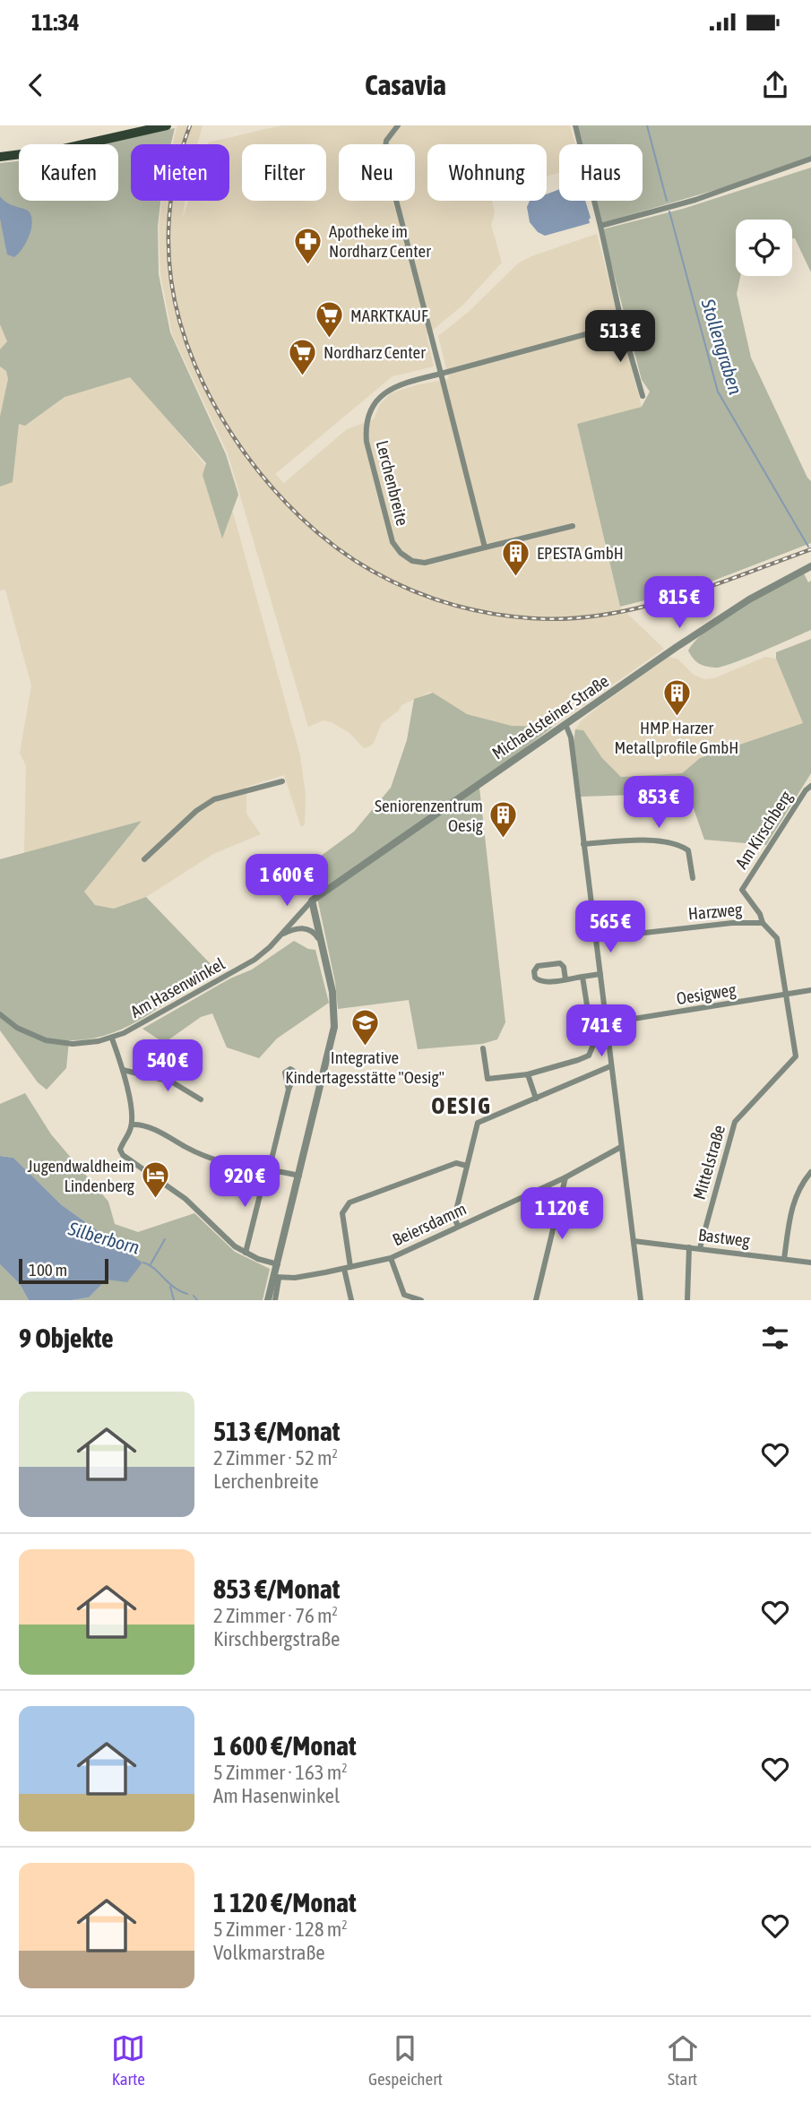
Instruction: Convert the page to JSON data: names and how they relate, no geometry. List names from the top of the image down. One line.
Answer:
{"streets":{"street":["Lerchenbreite","Michaelsteiner Straße","Am Kirschberg","Harzweg","Am Hasenwinkel","Oesigweg","Mittelstraße","Beiersdamm","Bastweg"]},"crossings":[["Michaelsteiner Straße","Am Hasenwinkel"],["Am Kirschberg","Harzweg"],["Harzweg","Oesigweg"],["Harzweg","Mittelstraße"],["Oesigweg","Mittelstraße"],["Mittelstraße","Bastweg"]],"districts":["OESIG"],"water":["Stollengraben","Silberborn"],"places":{"pharmacy":["Apotheke im Nordharz Center"],"supermarket":["MARKTKAUF","Nordharz Center"],"building":["EPESTA GmbH","HMP Harzer Metallprofile GmbH","Seniorenzentrum Oesig"],"school or university":["Integrative Kindertagesstätte \"Oesig\""],"hotel":["Jugendwaldheim Lindenberg"]},"scale_bar":"100 m","page":{"status":"11:34","header":"Casavia","chip":["Kaufen","Mieten","Filter","Neu","Wohnung","Haus"],"price":["513 €","815 €","853 €","1 600 €","565 €","741 €","540 €","920 €","1 120 €"],"scale":"100 m","heading":"9 Objekte","list":[{"name":"513 €/Monat","note":"2 Zimmer · 52 m² · Lerchenbreite"},{"name":"853 €/Monat","note":"2 Zimmer · 76 m² · Kirschbergstraße"},{"name":"1 600 €/Monat","note":"5 Zimmer · 163 m² · Am Hasenwinkel"},{"name":"1 120 €/Monat","note":"5 Zimmer · 128 m² · Volkmarstraße"}],"tabs":["Karte","Gespeichert","Start"]}}
